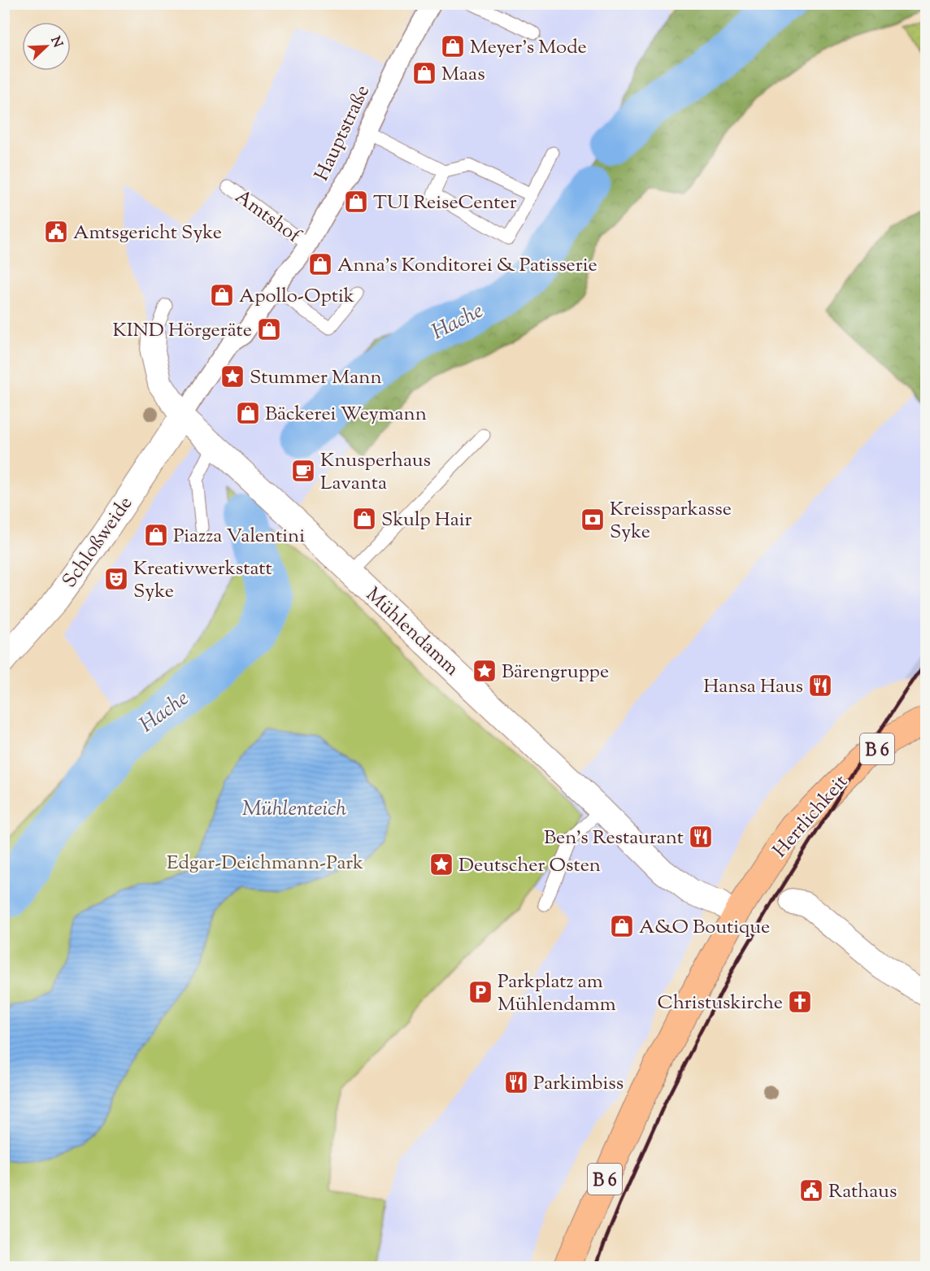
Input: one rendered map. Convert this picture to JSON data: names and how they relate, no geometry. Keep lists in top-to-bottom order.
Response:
{
  "streets": {
    "main road": ["B 6", "Herrlichkeit"],
    "street": ["Hauptstraße", "Schloßweide", "Mühlendamm"],
    "lane": ["Amtshof"]
  },
  "crossings": [
    ["Hauptstraße", "Amtshof"],
    ["Hauptstraße", "Schloßweide"],
    ["Hauptstraße", "Mühlendamm"],
    ["Schloßweide", "Mühlendamm"],
    ["Mühlendamm", "B 6"],
    ["Mühlendamm", "Herrlichkeit"],
    ["B 6", "Herrlichkeit"]
  ],
  "water": ["Hache", "Mühlenteich"],
  "parks": ["Edgar-Deichmann-Park"],
  "places": {
    "shop": [
      "Meyer's Mode",
      "Maas",
      "TUI ReiseCenter",
      "Anna's Konditorei & Patisserie",
      "Apollo-Optik",
      "KIND Hörgeräte",
      "Bäckerei Weymann",
      "Skulp Hair",
      "Piazza Valentini",
      "A&O Boutique"
    ],
    "public building": ["Amtsgericht Syke", "Rathaus"],
    "place": ["Stummer Mann", "Bärengruppe", "Deutscher Osten"],
    "cafe": ["Knusperhaus Lavanta"],
    "bank": ["Kreissparkasse Syke"],
    "theatre": ["Kreativwerkstatt Syke"],
    "restaurant": ["Hansa Haus", "Ben's Restaurant", "Parkimbiss"],
    "parking": ["Parkplatz am Mühlendamm"],
    "church": ["Christuskirche"]
  },
  "north": "top right"
}
